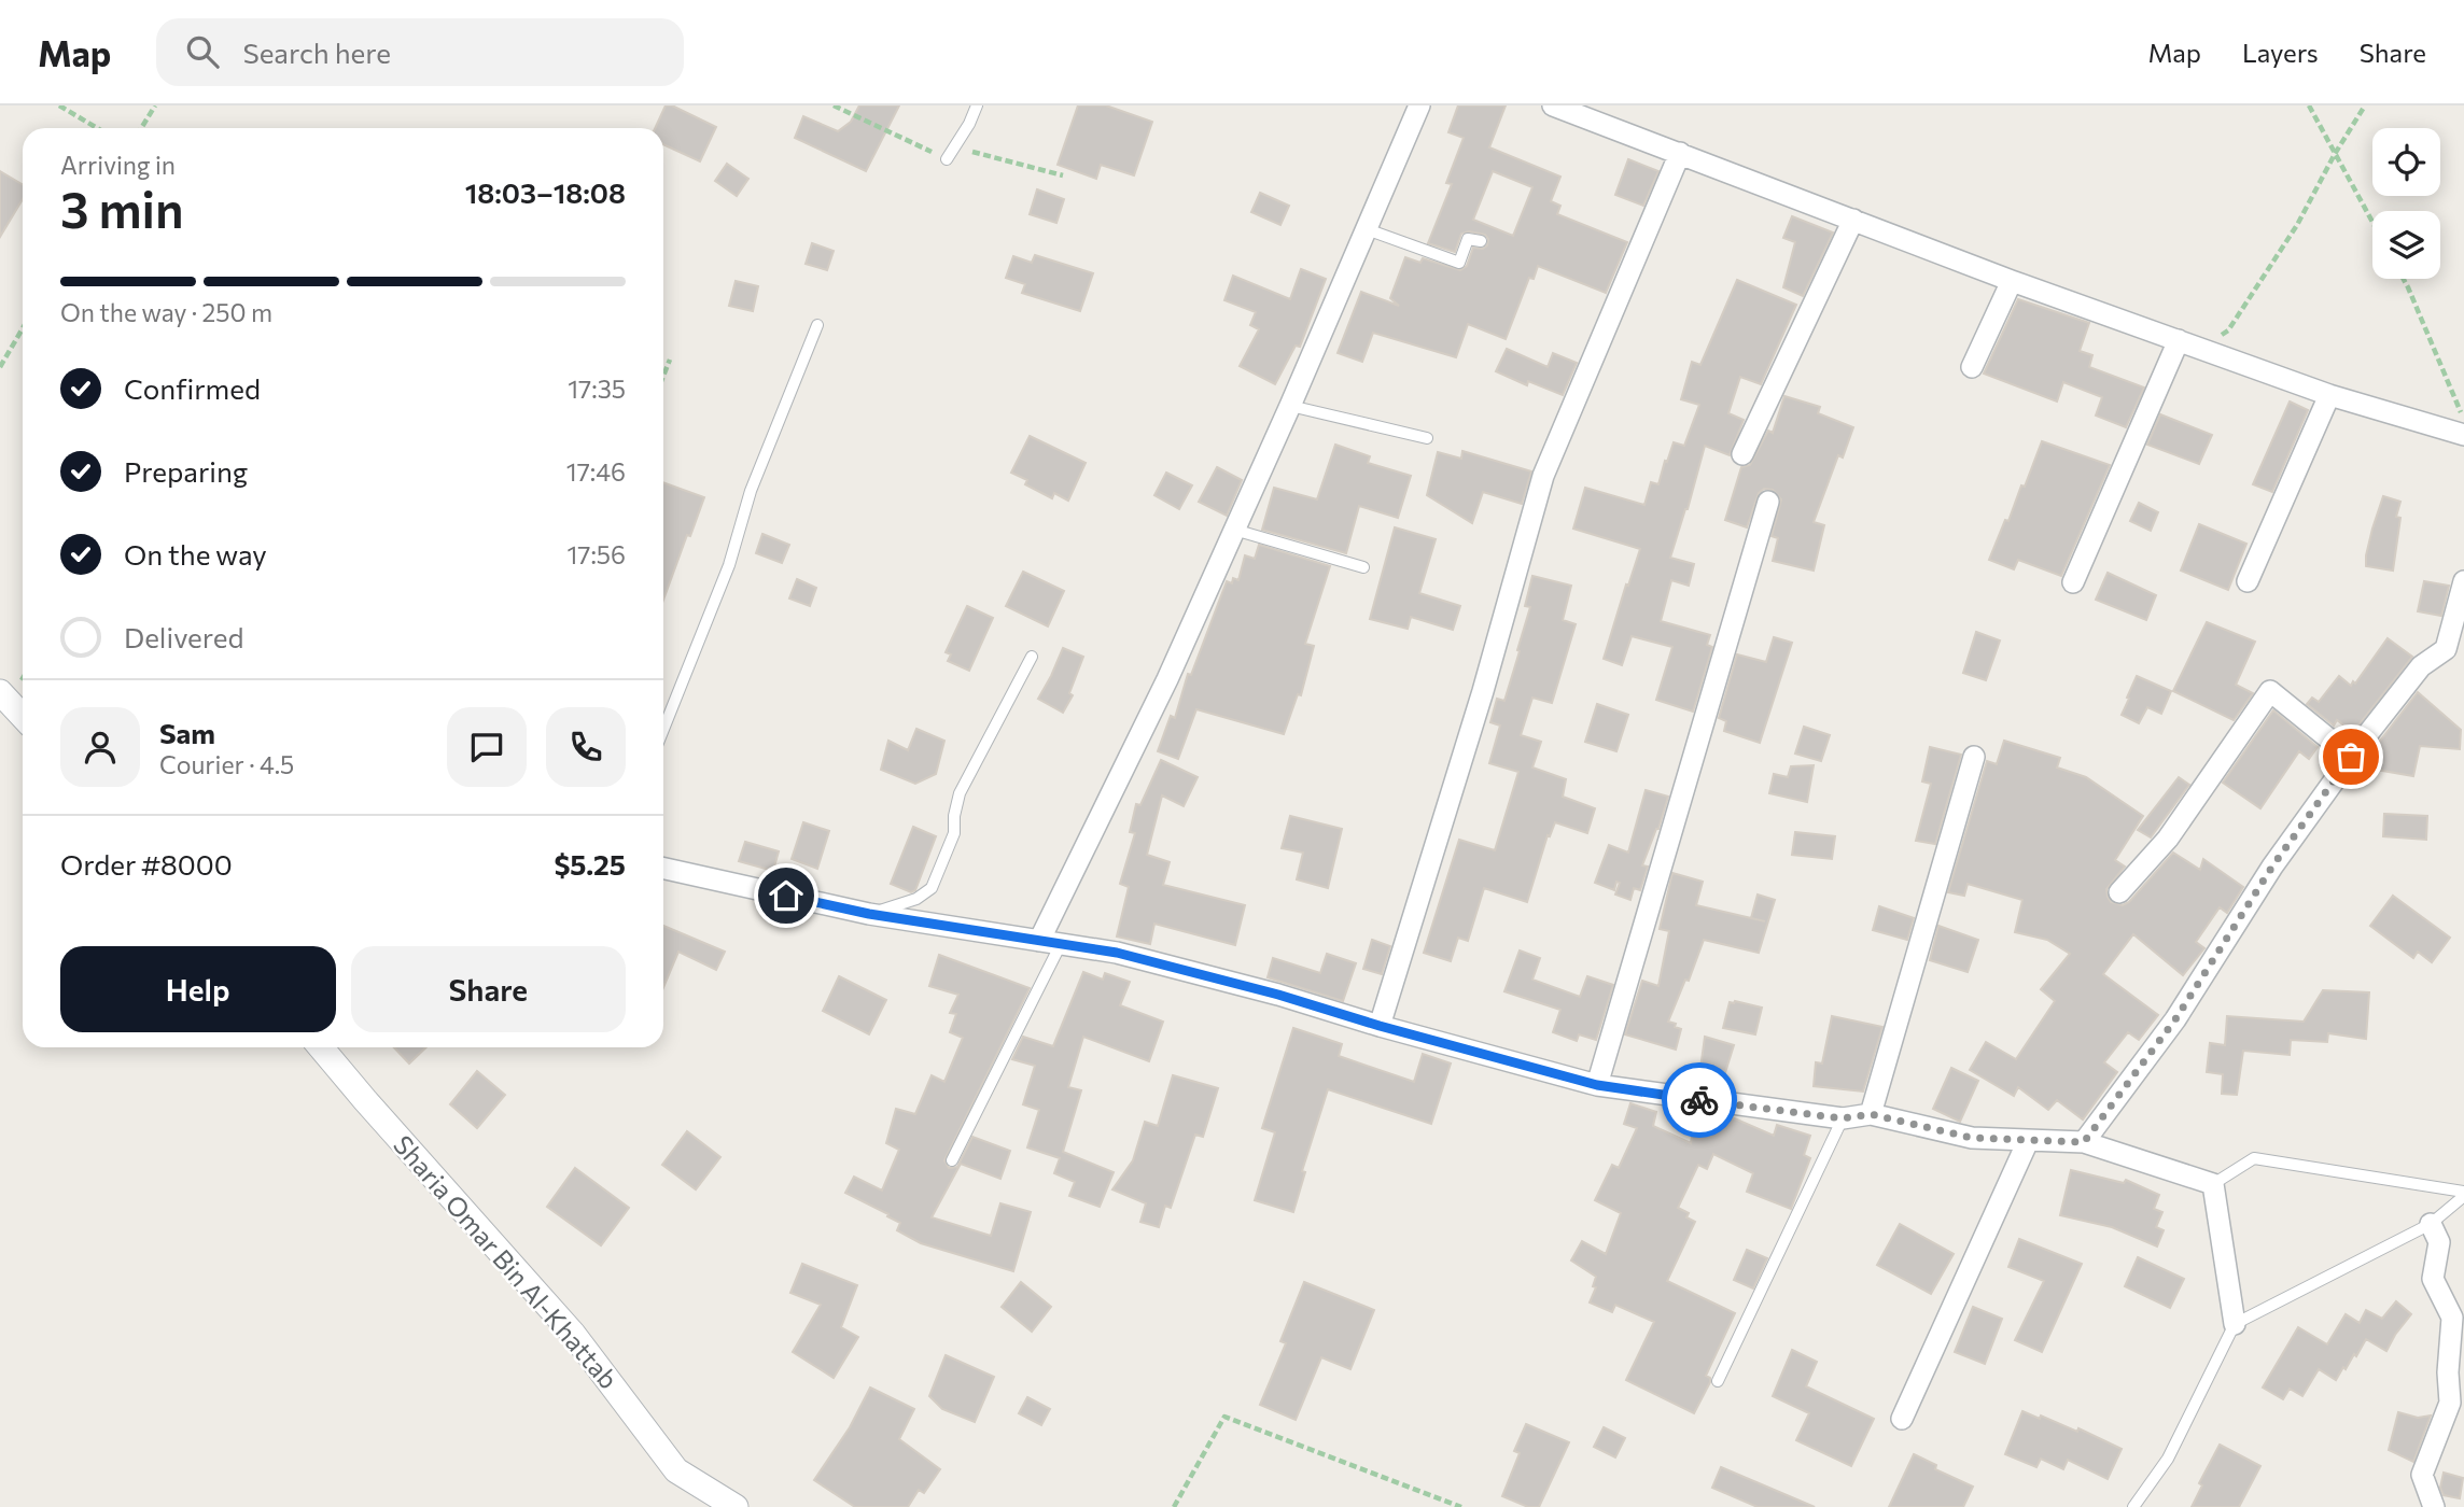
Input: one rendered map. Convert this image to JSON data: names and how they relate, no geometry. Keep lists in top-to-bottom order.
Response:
{
  "streets": {
    "street": ["Sharia Omar Bin Al-Khattab"]
  },
  "page": {
    "header": "Map",
    "search": "Search here",
    "nav": ["Map", "Layers", "Share"],
    "heading": ["3 min", "Arriving in", "18:03–18:08"],
    "panel": [
      "Sam",
      "Courier · 4.5",
      "Order #8000",
      "$5.25"
    ],
    "bar": "On the way · 250 m",
    "list": [
      ["Confirmed", "17:35"],
      ["Preparing", "17:46"],
      ["On the way", "17:56"],
      "Delivered"
    ],
    "buttons": ["Help", "Share"]
  }
}
